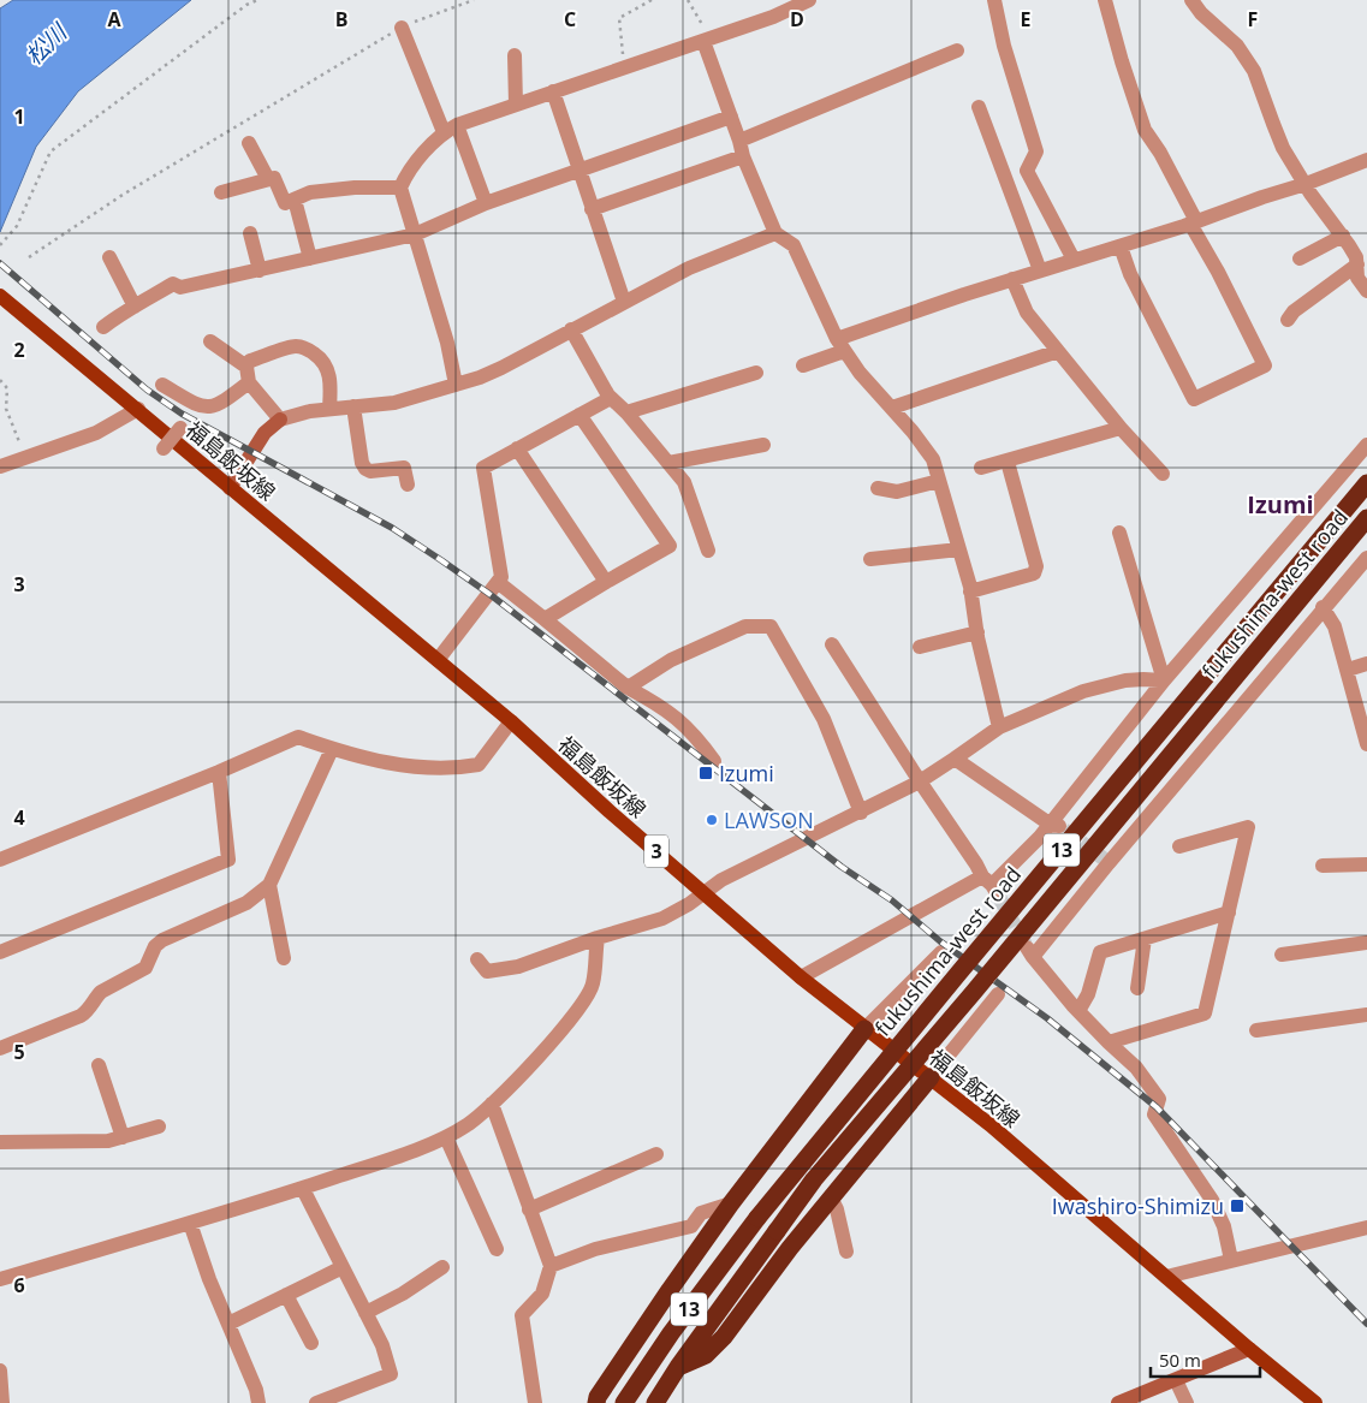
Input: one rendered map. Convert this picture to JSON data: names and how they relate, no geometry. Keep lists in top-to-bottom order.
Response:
{
  "streets": {
    "highway": ["fukushima-west road", "13"],
    "main road": ["福島飯坂線", "3"]
  },
  "districts": ["Izumi"],
  "water": ["松川"],
  "places": {
    "transit": ["Izumi", "Iwashiro-Shimizu"],
    "other": ["LAWSON"]
  },
  "scale_bar": "50 m",
  "grid": {
    "columns": [
      "A",
      "B",
      "C",
      "D",
      "E",
      "F"
    ],
    "rows": [
      "1",
      "2",
      "3",
      "4",
      "5",
      "6"
    ]
  }
}
